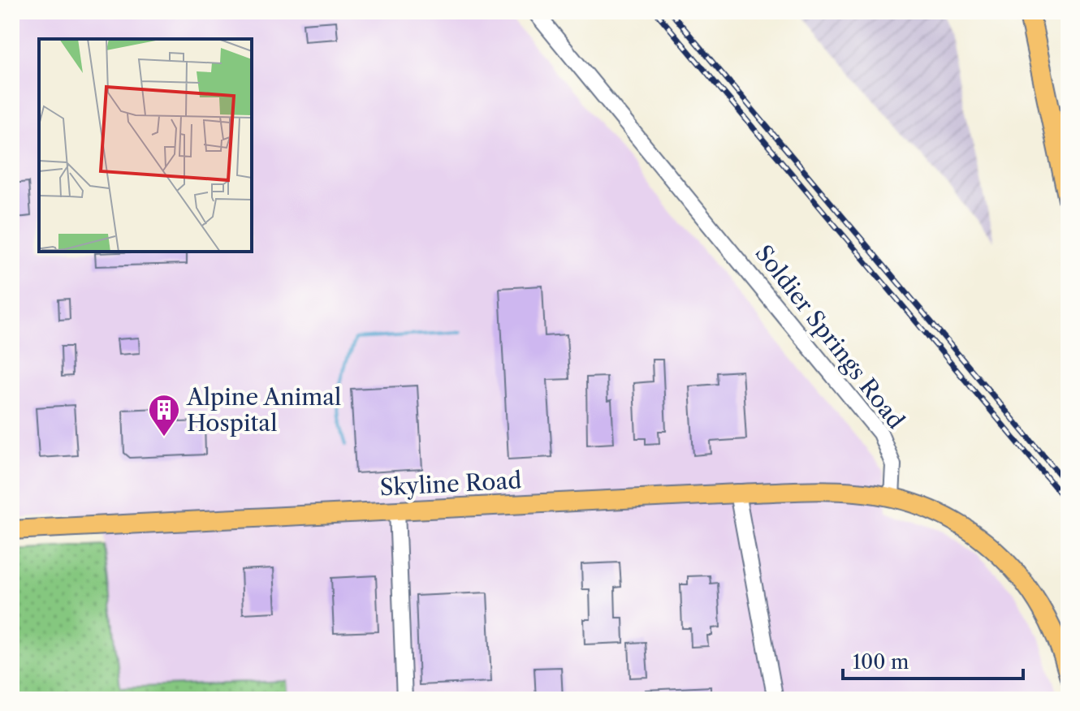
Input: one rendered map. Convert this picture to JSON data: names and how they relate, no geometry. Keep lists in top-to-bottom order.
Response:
{
  "streets": {
    "main road": ["Skyline Road"],
    "street": ["Soldier Springs Road"]
  },
  "crossings": [
    ["Soldier Springs Road", "Skyline Road"]
  ],
  "places": {
    "building": ["Alpine Animal Hospital"]
  },
  "scale_bar": "100 m"
}
